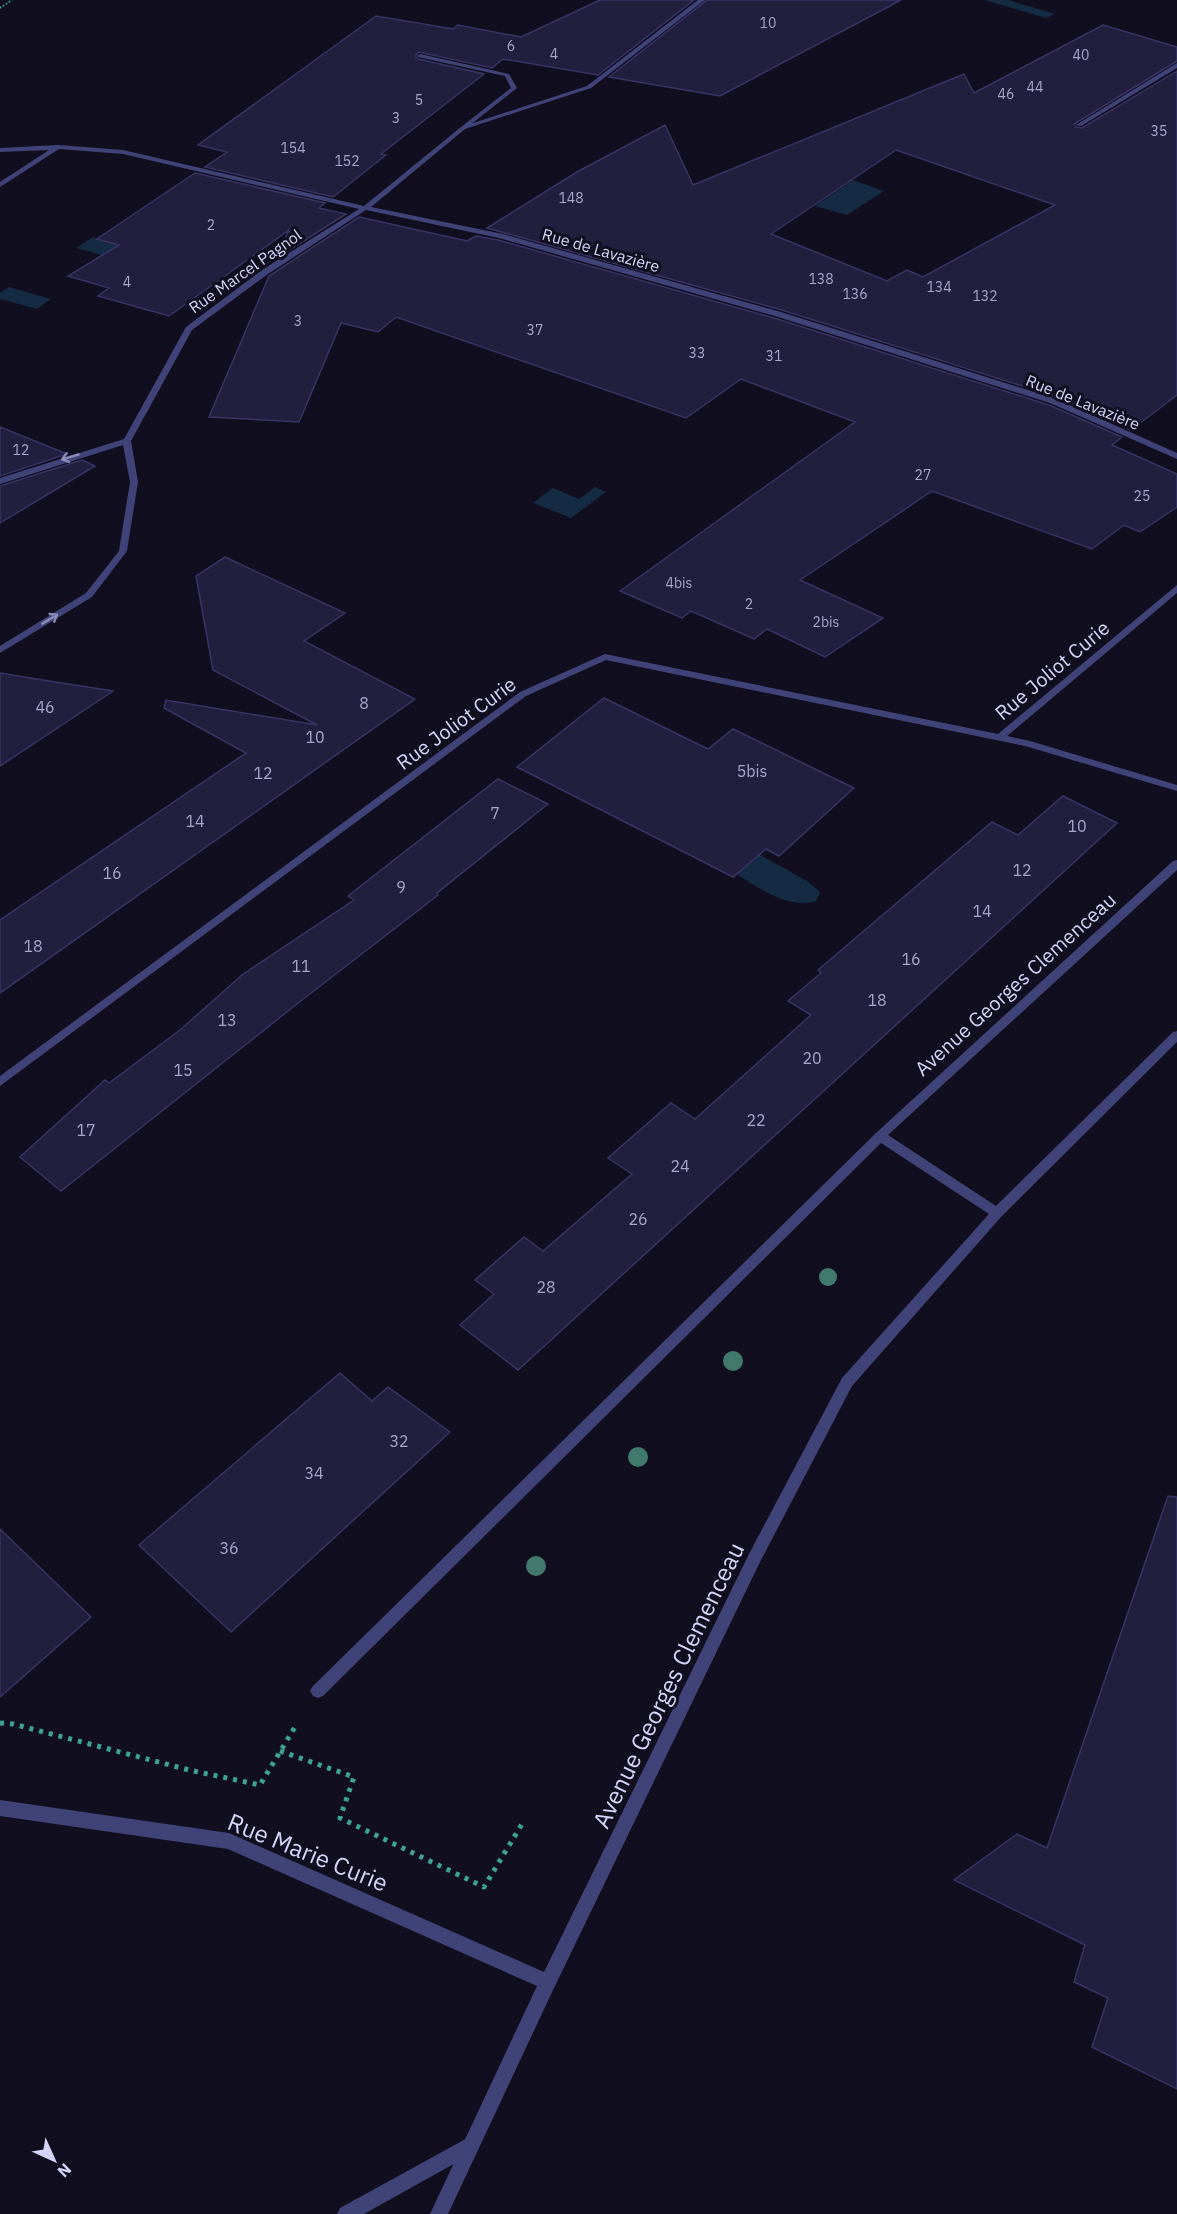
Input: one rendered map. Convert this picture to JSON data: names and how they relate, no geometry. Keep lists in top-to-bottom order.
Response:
{
  "streets": {
    "street": [
      "Rue de Lavazière",
      "Rue Marcel Pagnol",
      "Rue Joliot Curie",
      "Avenue Georges Clemenceau",
      "Rue Marie Curie"
    ]
  },
  "crossings": [
    ["Rue de Lavazière", "Rue Marcel Pagnol"],
    ["Avenue Georges Clemenceau", "Rue Marie Curie"]
  ],
  "house_numbers": [
    "10",
    "6",
    "4",
    "40",
    "44",
    "46",
    "5",
    "3",
    "35",
    "154",
    "152",
    "148",
    "2",
    "138",
    "4",
    "134",
    "136",
    "132",
    "3",
    "37",
    "33",
    "31",
    "12",
    "27",
    "25",
    "4bis",
    "2",
    "2bis",
    "8",
    "46",
    "10",
    "5bis",
    "12",
    "7",
    "14",
    "10",
    "12",
    "16",
    "9",
    "14",
    "18",
    "16",
    "11",
    "18",
    "13",
    "20",
    "15",
    "22",
    "17",
    "24",
    "26",
    "28",
    "32",
    "34",
    "36"
  ],
  "north": "bottom right"
}
